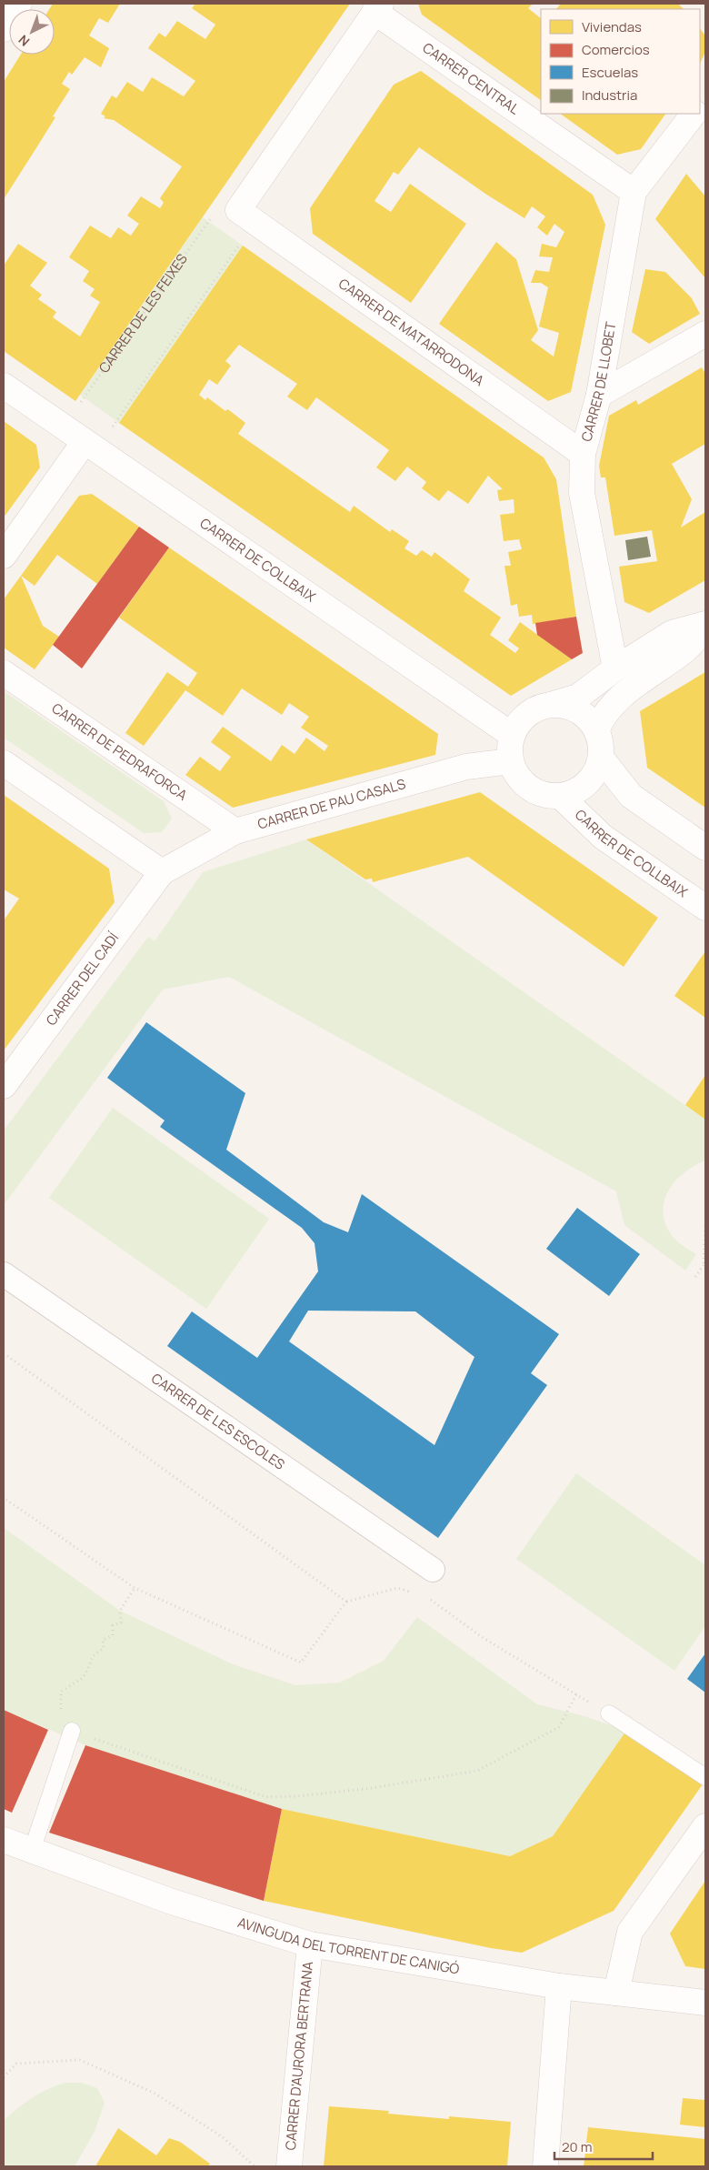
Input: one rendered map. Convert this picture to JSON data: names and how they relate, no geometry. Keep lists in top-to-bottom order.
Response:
{
  "streets": {
    "street": [
      "CARRER CENTRAL",
      "CARRER DE MATARRODONA",
      "CARRER DE LLOBET",
      "CARRER DE COLLBAIX",
      "CARRER DE PEDRAFORCA",
      "CARRER DE PAU CASALS",
      "CARRER DEL CADÍ",
      "CARRER DE LES ESCOLES",
      "AVINGUDA DEL TORRENT DE CANIGÓ",
      "CARRER D'AURORA BERTRANA"
    ],
    "path": ["CARRER DE LES FEIXES"]
  },
  "crossings": [
    ["CARRER CENTRAL", "CARRER DE LLOBET"],
    ["CARRER DE LES FEIXES", "CARRER DE COLLBAIX"],
    ["CARRER DE MATARRODONA", "CARRER DE LLOBET"],
    ["CARRER DE COLLBAIX", "CARRER DE PAU CASALS"],
    ["CARRER DE PEDRAFORCA", "CARRER DE PAU CASALS"],
    ["CARRER DE PAU CASALS", "CARRER DEL CADÍ"],
    ["AVINGUDA DEL TORRENT DE CANIGÓ", "CARRER D'AURORA BERTRANA"]
  ],
  "legend": [
    "Viviendas",
    "Comercios",
    "Escuelas",
    "Industria"
  ],
  "scale_bar": "20 m",
  "north": "bottom left"
}
